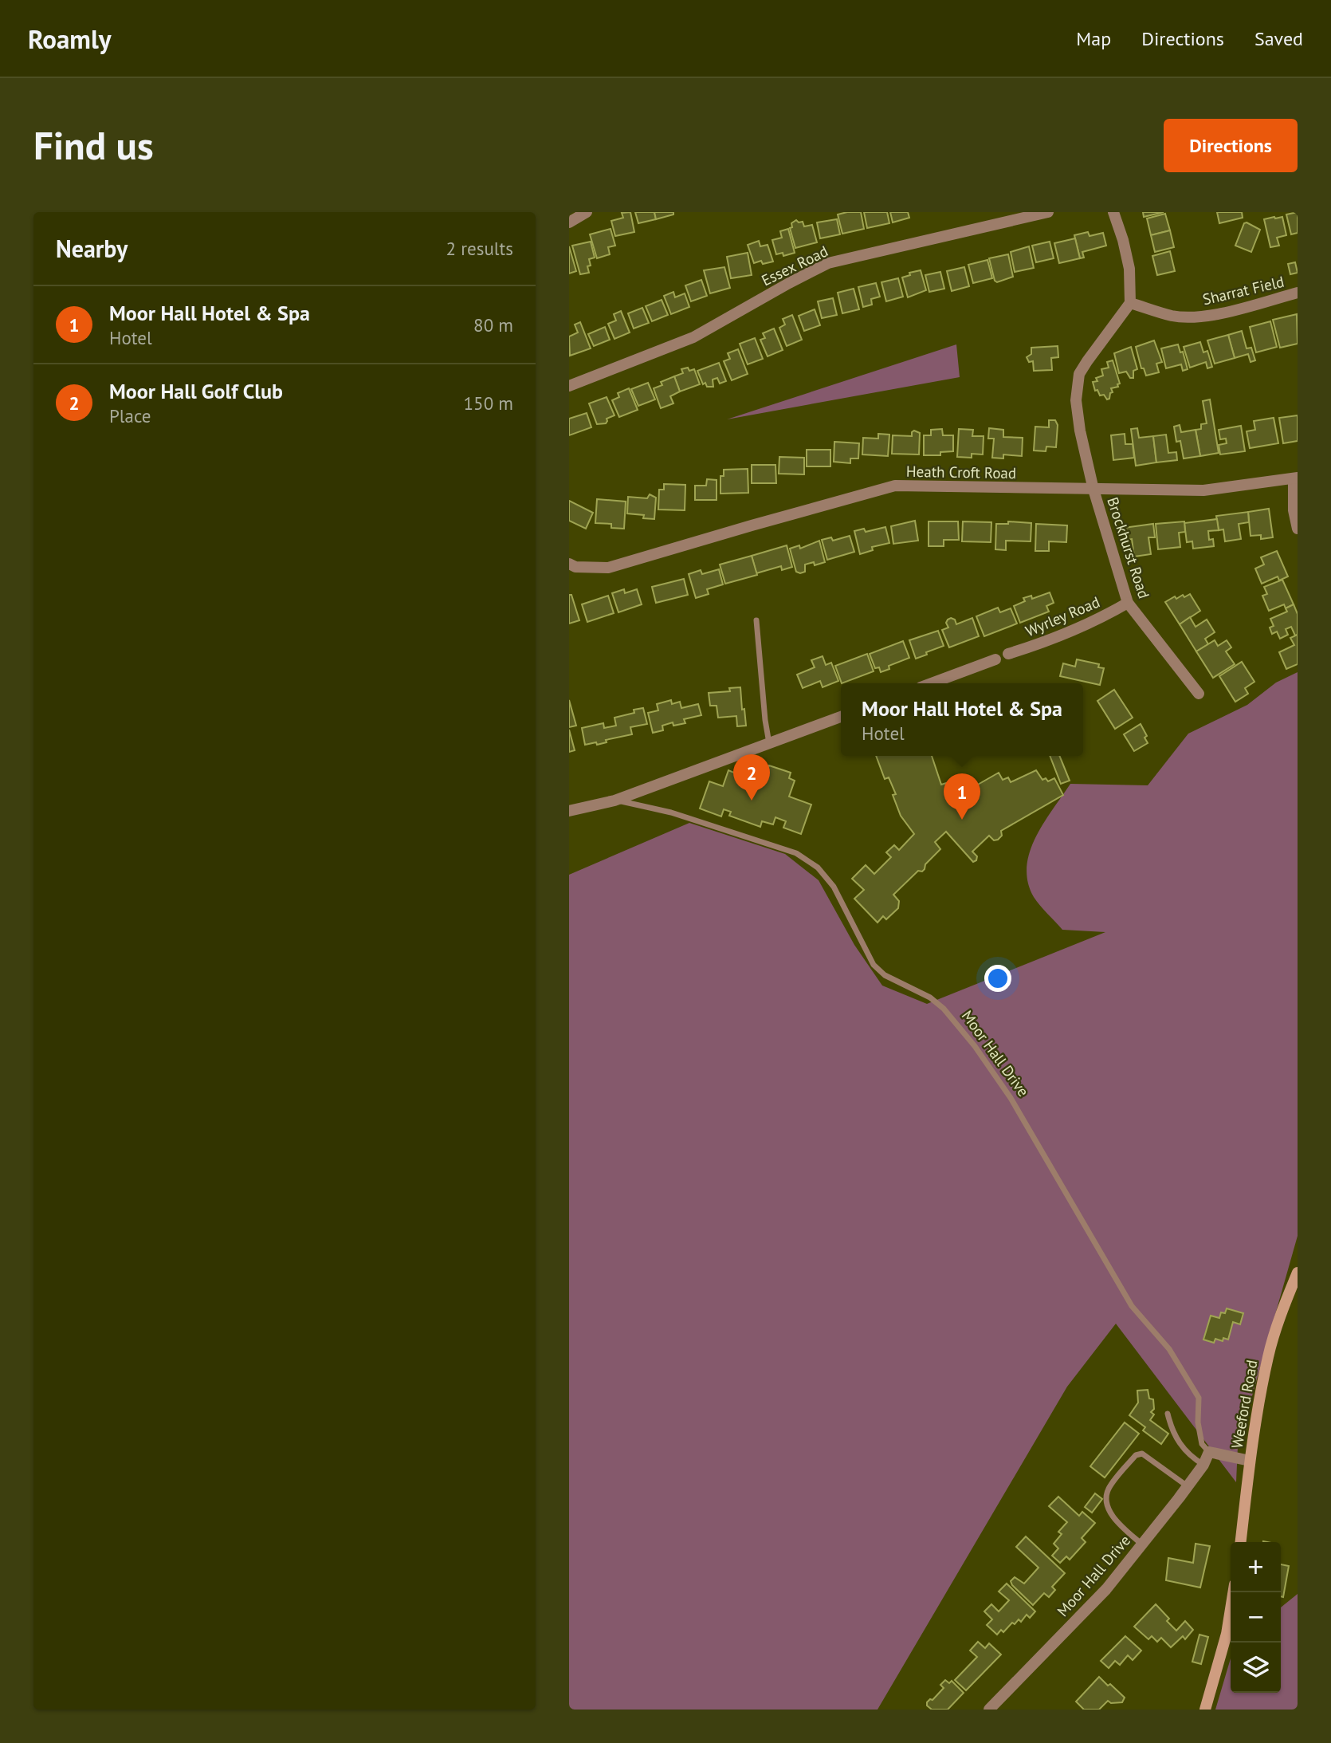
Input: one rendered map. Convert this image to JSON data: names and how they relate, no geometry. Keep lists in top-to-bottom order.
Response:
{
  "streets": {
    "street": [
      "Essex Road",
      "Sharrat Field",
      "Heath Croft Road",
      "Brockhurst Road",
      "Wyrley Road",
      "Moor Hall Drive",
      "Weeford Road"
    ]
  },
  "crossings": [
    ["Sharrat Field", "Brockhurst Road"],
    ["Heath Croft Road", "Brockhurst Road"],
    ["Brockhurst Road", "Wyrley Road"]
  ],
  "page": {
    "header": "Roamly",
    "nav": ["Map", "Directions", "Saved"],
    "buttons": "Directions",
    "title": "Find us",
    "heading": ["Nearby", "2 results"],
    "list": [
      {
        "mark": "1",
        "name": "Moor Hall Hotel & Spa",
        "note": "Hotel",
        "value": "80 m"
      },
      {
        "mark": "2",
        "name": "Moor Hall Golf Club",
        "note": "Place",
        "value": "150 m"
      }
    ],
    "popup": ["Moor Hall Hotel & Spa", "Hotel"],
    "pins": ["2", "1"],
    "map_buttons": ["+", "−"]
  }
}
